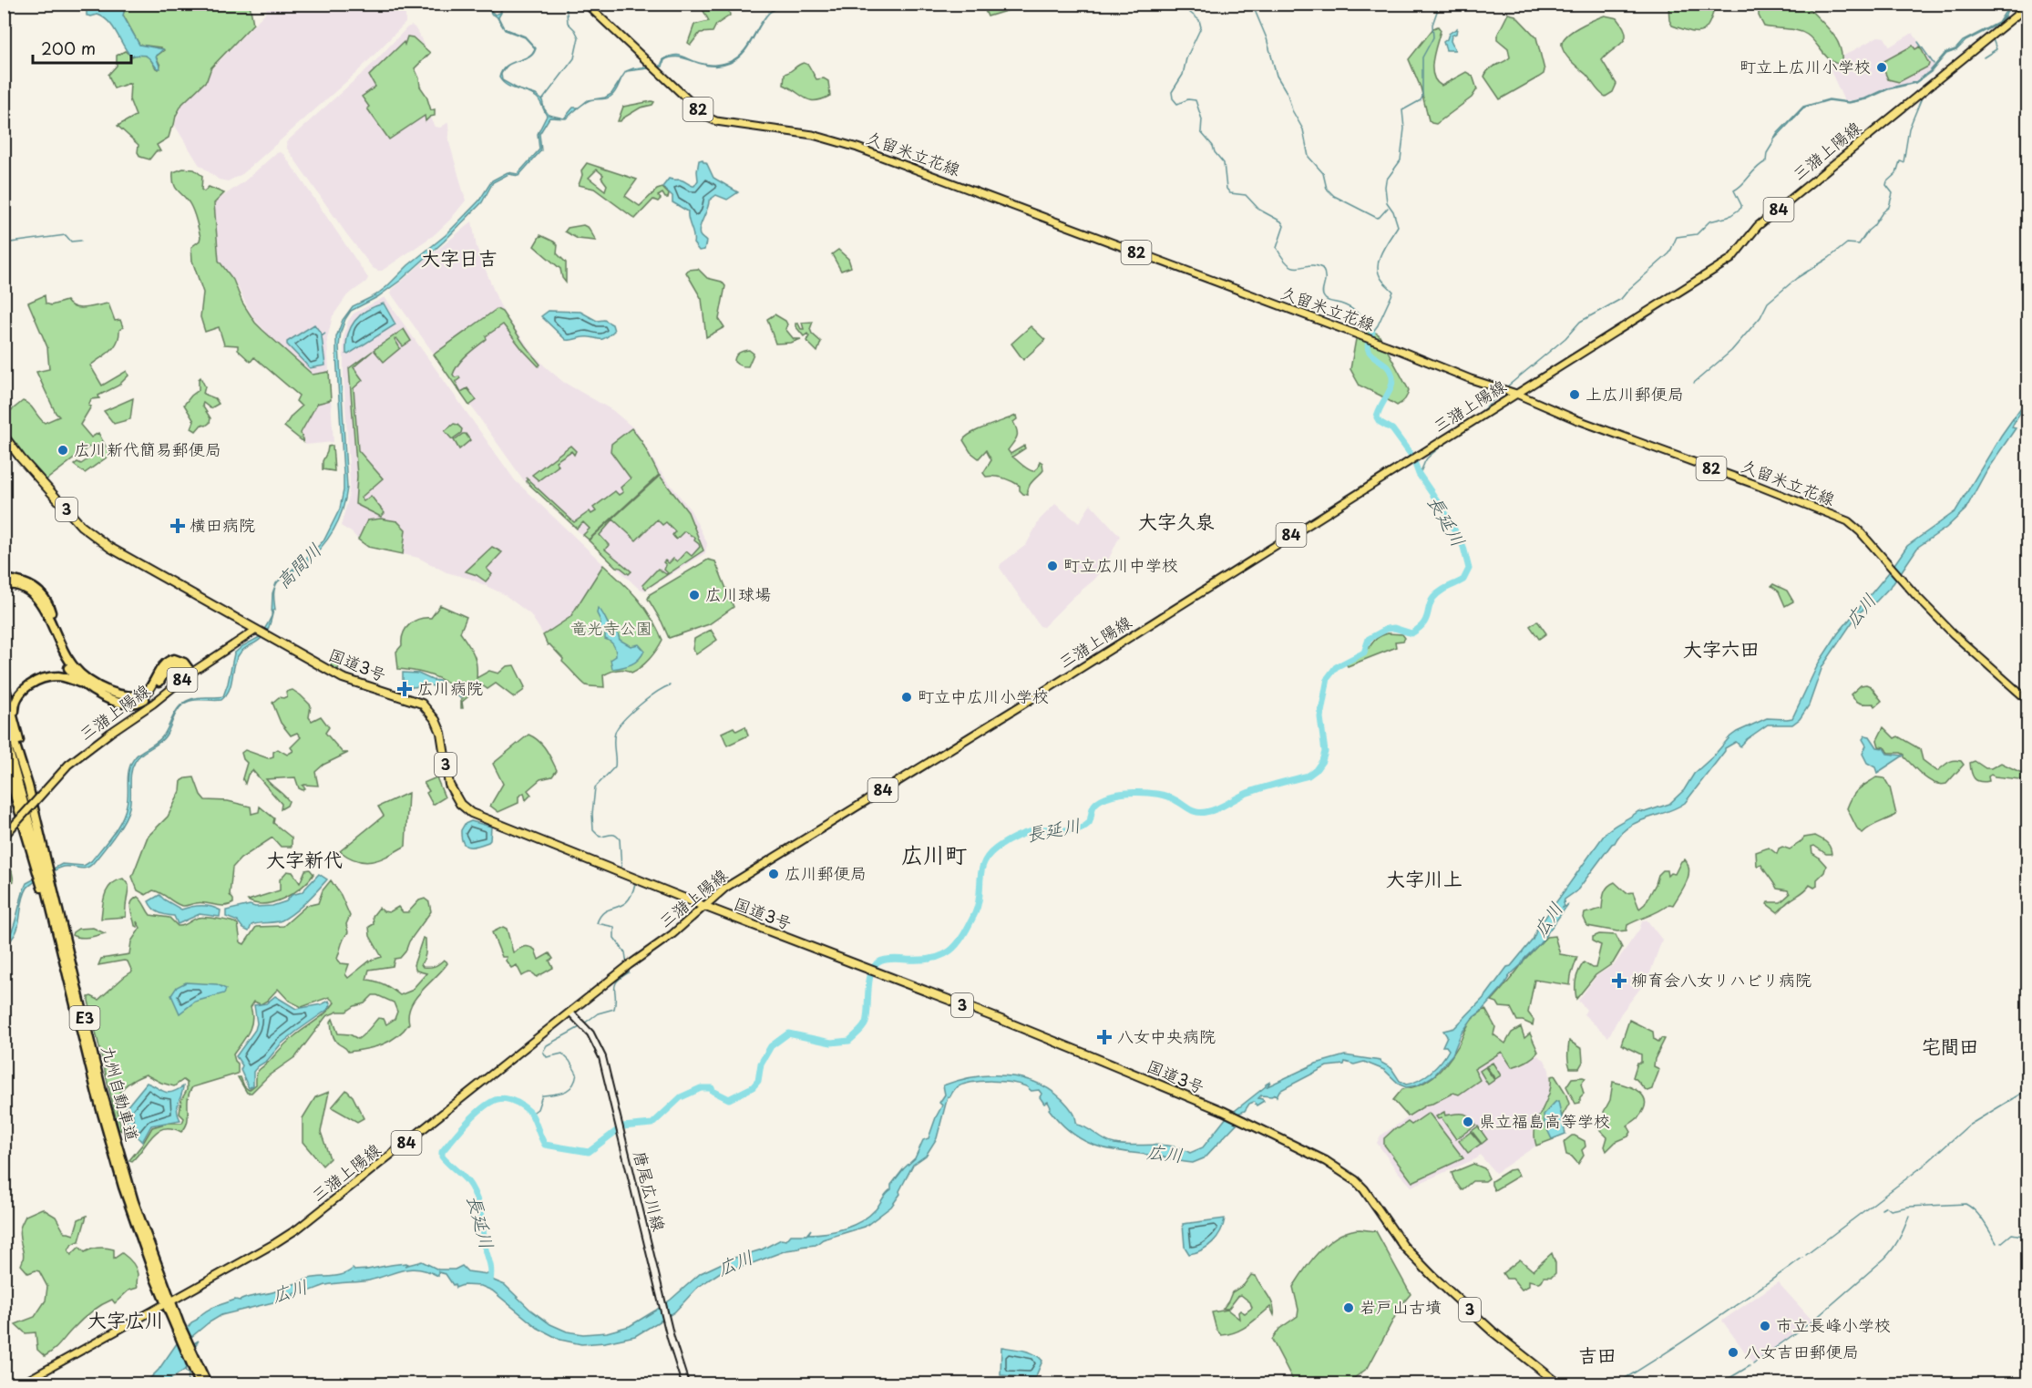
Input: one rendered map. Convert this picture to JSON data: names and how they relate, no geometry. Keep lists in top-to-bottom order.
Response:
{
  "streets": {
    "highway": [
      "3",
      "国道3号",
      "E3",
      "九州自動車道"
    ],
    "main road": [
      "82",
      "三潴上陽線",
      "久留米立花線",
      "84",
      "唐尾広川線"
    ]
  },
  "crossings": [
    ["三潴上陽線", "久留米立花線"],
    ["三潴上陽線", "国道3号"],
    ["三潴上陽線", "唐尾広川線"]
  ],
  "districts": [
    "大字日吉",
    "大字久泉",
    "大字六田",
    "広川町",
    "大字新代",
    "大字川上",
    "宅間田",
    "大字広川",
    "吉田"
  ],
  "water": ["長延川", "高間川", "広川"],
  "parks": ["竜光寺公園"],
  "places": {
    "other": [
      "町立上広川小学校",
      "上広川郵便局",
      "広川新代簡易郵便局",
      "町立広川中学校",
      "広川球場",
      "町立中広川小学校",
      "広川郵便局",
      "県立福島高等学校",
      "岩戸山古墳",
      "市立長峰小学校",
      "八女吉田郵便局"
    ],
    "health": [
      "横田病院",
      "広川病院",
      "柳育会八女リハビリ病院",
      "八女中央病院"
    ]
  },
  "scale_bar": "200 m"
}
